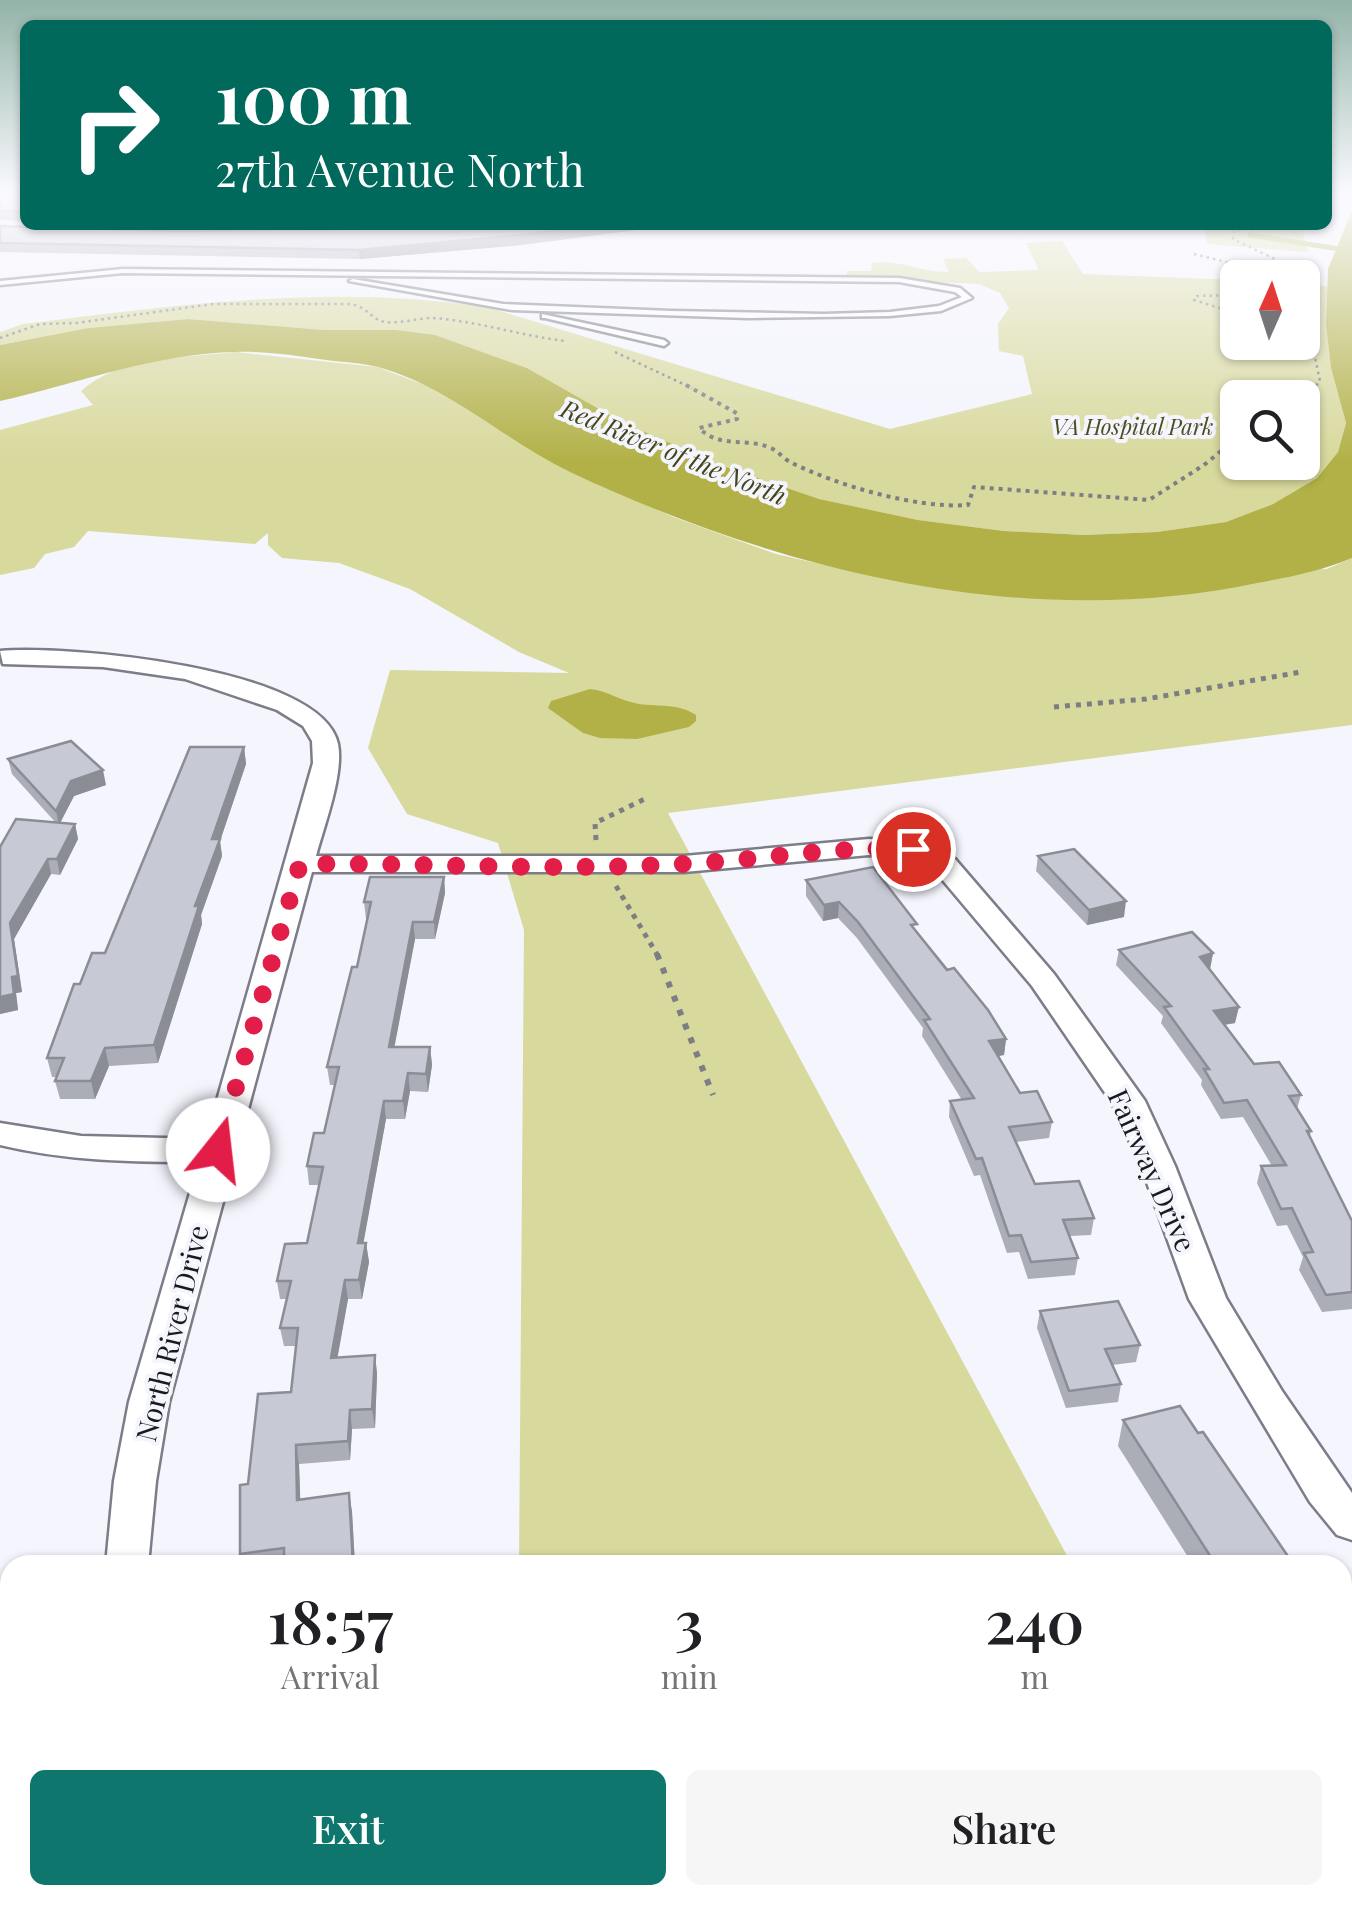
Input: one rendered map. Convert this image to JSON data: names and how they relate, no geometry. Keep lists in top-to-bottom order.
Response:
{
  "streets": {
    "street": ["Fairway Drive", "North River Drive"]
  },
  "water": ["Red River of the North"],
  "parks": ["VA Hospital Park"],
  "north": "top",
  "page": {
    "turn": ["100 m", "27th Avenue North"],
    "eta": [
      "18:57",
      "Arrival",
      "3",
      "min",
      "240",
      "m"
    ],
    "buttons": ["Exit", "Share"]
  }
}
